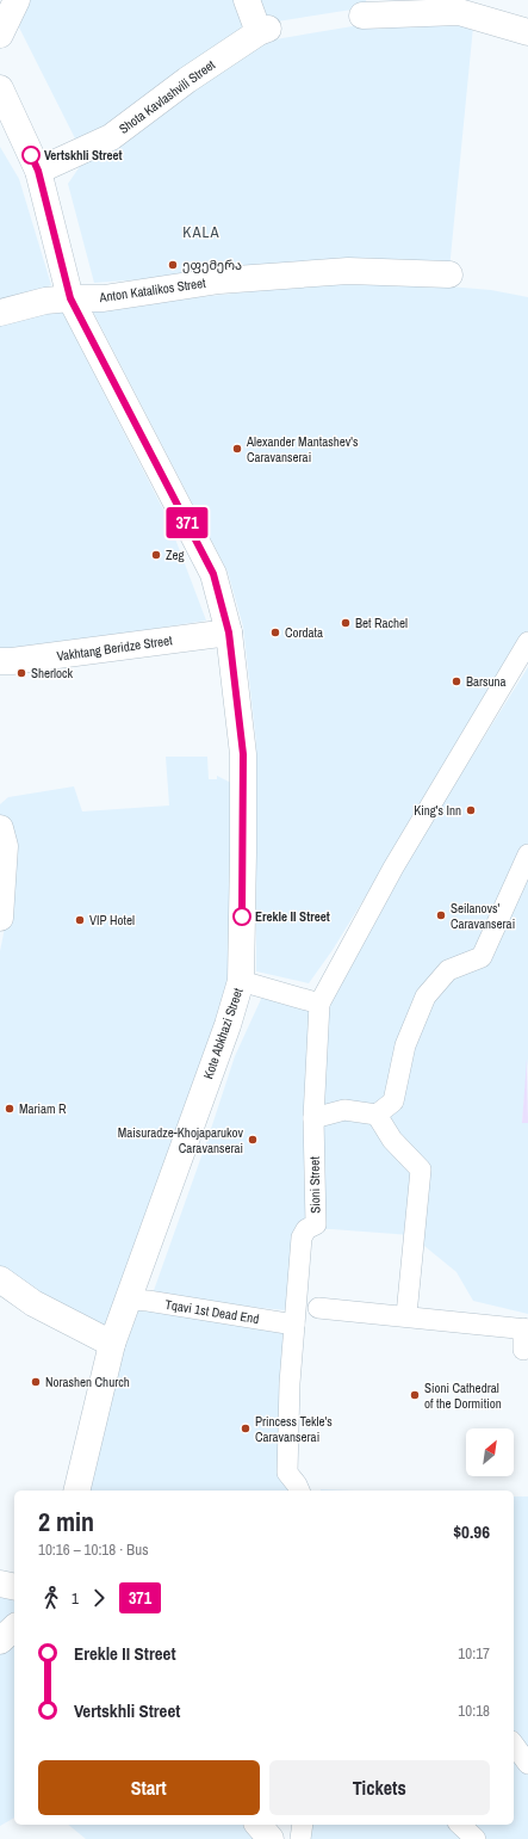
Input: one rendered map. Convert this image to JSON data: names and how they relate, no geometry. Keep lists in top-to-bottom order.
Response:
{
  "streets": {
    "street": [
      "Shota Kavlashvili Street",
      "Anton Katalikos Street",
      "Vakhtang Beridze Street",
      "Kote Abkhazi Street",
      "Sioni Street",
      "Tqavi 1st Dead End"
    ]
  },
  "crossings": [
    ["Shota Kavlashvili Street", "Kote Abkhazi Street"],
    ["Anton Katalikos Street", "Kote Abkhazi Street"],
    ["Vakhtang Beridze Street", "Kote Abkhazi Street"],
    ["Kote Abkhazi Street", "Tqavi 1st Dead End"],
    ["Sioni Street", "Tqavi 1st Dead End"]
  ],
  "districts": ["KALA"],
  "places": [
    "Vertskhli Street",
    "ეფემერა",
    "Alexander Mantashev's Caravanserai",
    "Zeg",
    "Bet Rachel",
    "Cordata",
    "Sherlock",
    "Barsuna",
    "King's Inn",
    "Seilanovs' Caravanserai",
    "Erekle II Street",
    "VIP Hotel",
    "Mariam R",
    "Maisuradze-Khojaparukov Caravanserai",
    "Norashen Church",
    "Sioni Cathedral of the Dormition",
    "Princess Tekle's Caravanserai"
  ],
  "lines": ["bus line 371"],
  "north": "top right",
  "page": {
    "on_map": "371",
    "heading": ["2 min", "10:16 – 10:18 · Bus", "$0.96"],
    "legs": ["1", "371"],
    "list": [
      {
        "name": "Erekle II Street",
        "value": "10:17"
      },
      {
        "name": "Vertskhli Street",
        "value": "10:18"
      }
    ],
    "buttons": ["Start", "Tickets"]
  }
}
